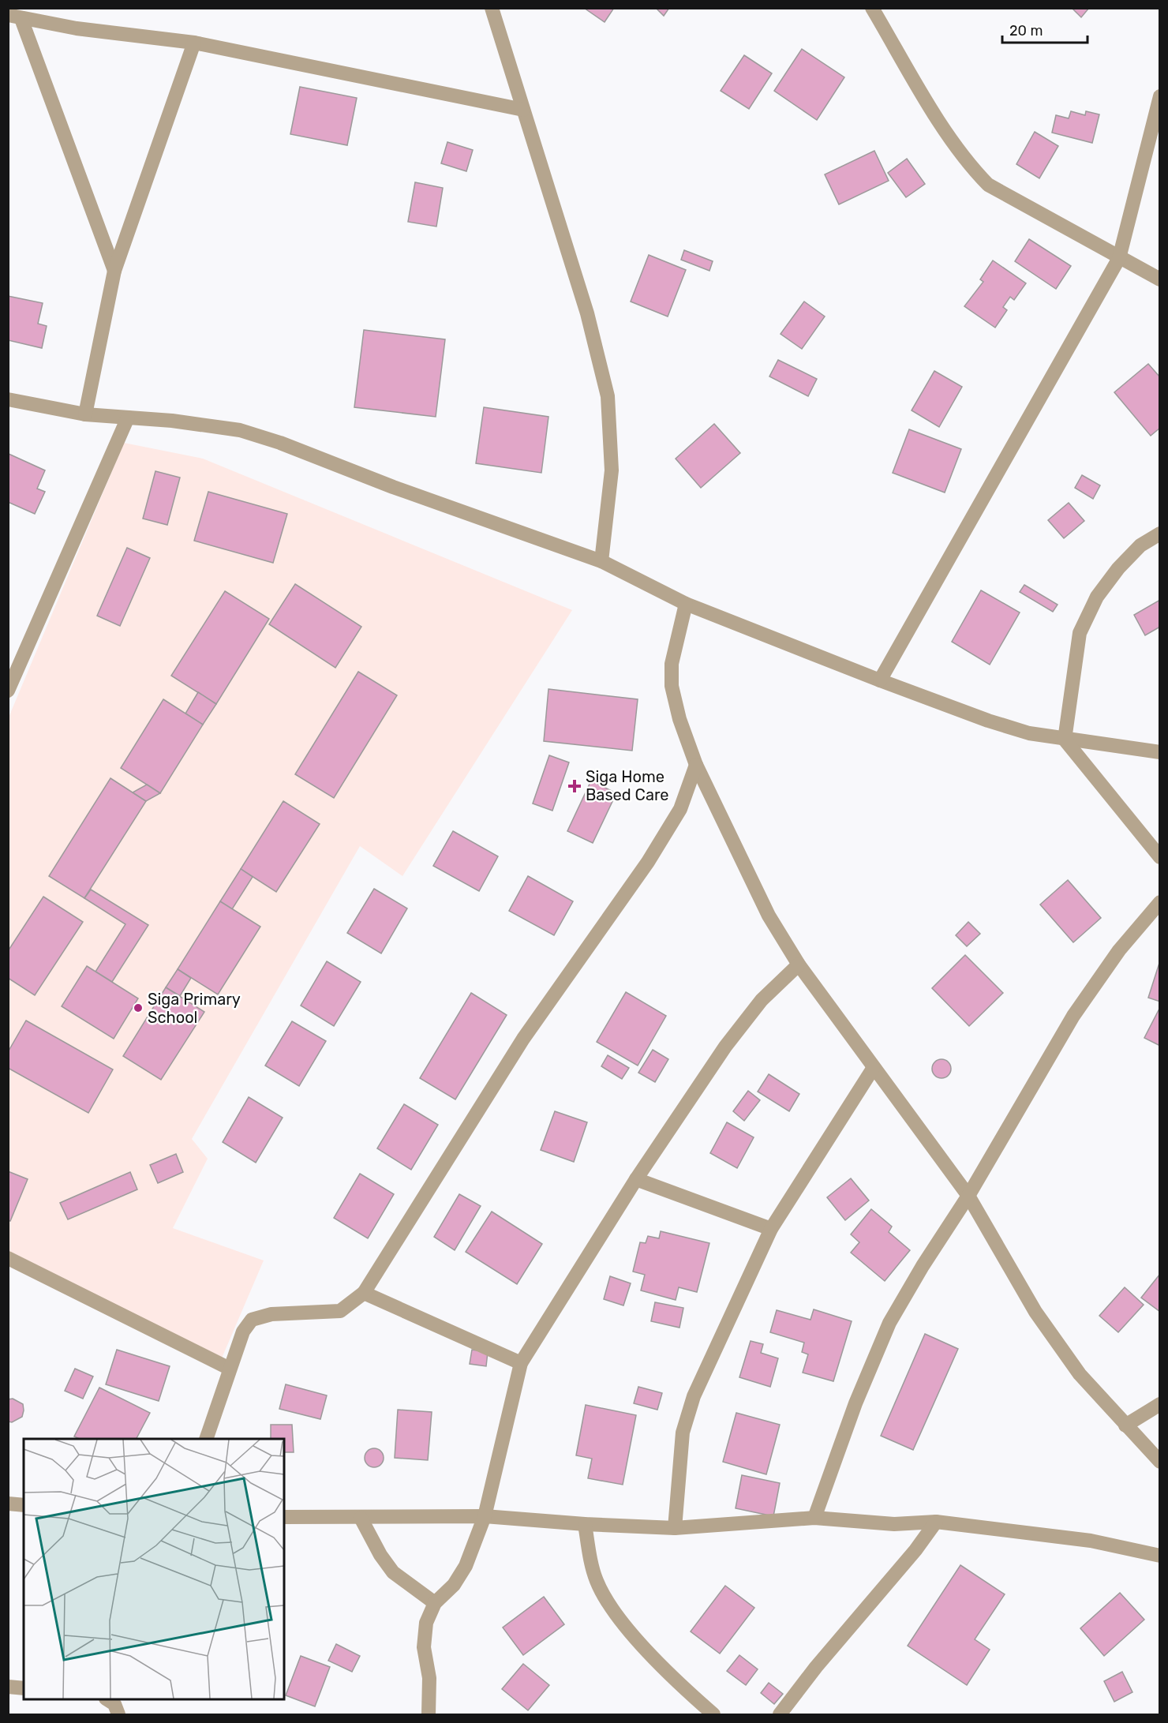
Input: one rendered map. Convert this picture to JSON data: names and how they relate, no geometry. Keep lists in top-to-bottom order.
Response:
{
  "places": {
    "health": ["Siga Home Based Care"],
    "other": ["Siga Primary School"]
  },
  "scale_bar": "20 m"
}
